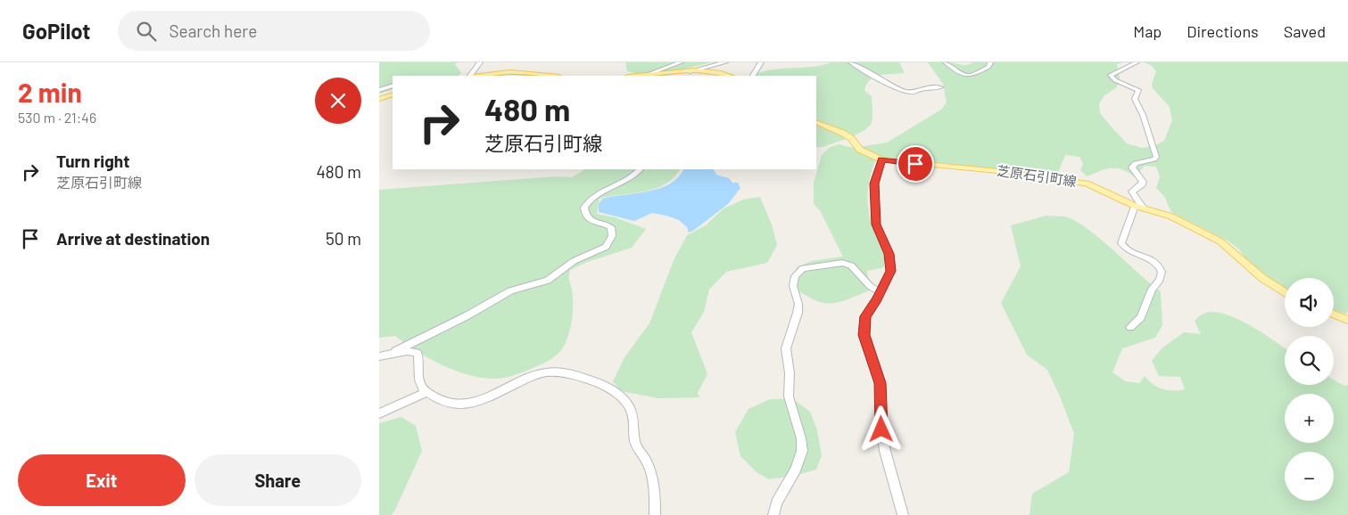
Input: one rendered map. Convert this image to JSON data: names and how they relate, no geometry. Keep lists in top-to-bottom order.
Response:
{
  "streets": {
    "main road": ["芝原石引町線"]
  },
  "page": {
    "header": "GoPilot",
    "search": "Search here",
    "nav": ["Map", "Directions", "Saved"],
    "heading": ["2 min", "530 m · 21:46"],
    "turn": ["480 m", "芝原石引町線"],
    "list": [
      {
        "name": "Turn right",
        "note": "芝原石引町線",
        "value": "480 m"
      },
      {
        "name": "Arrive at destination",
        "value": "50 m"
      }
    ],
    "map_buttons": ["+", "−"],
    "buttons": ["Exit", "Share"]
  }
}
